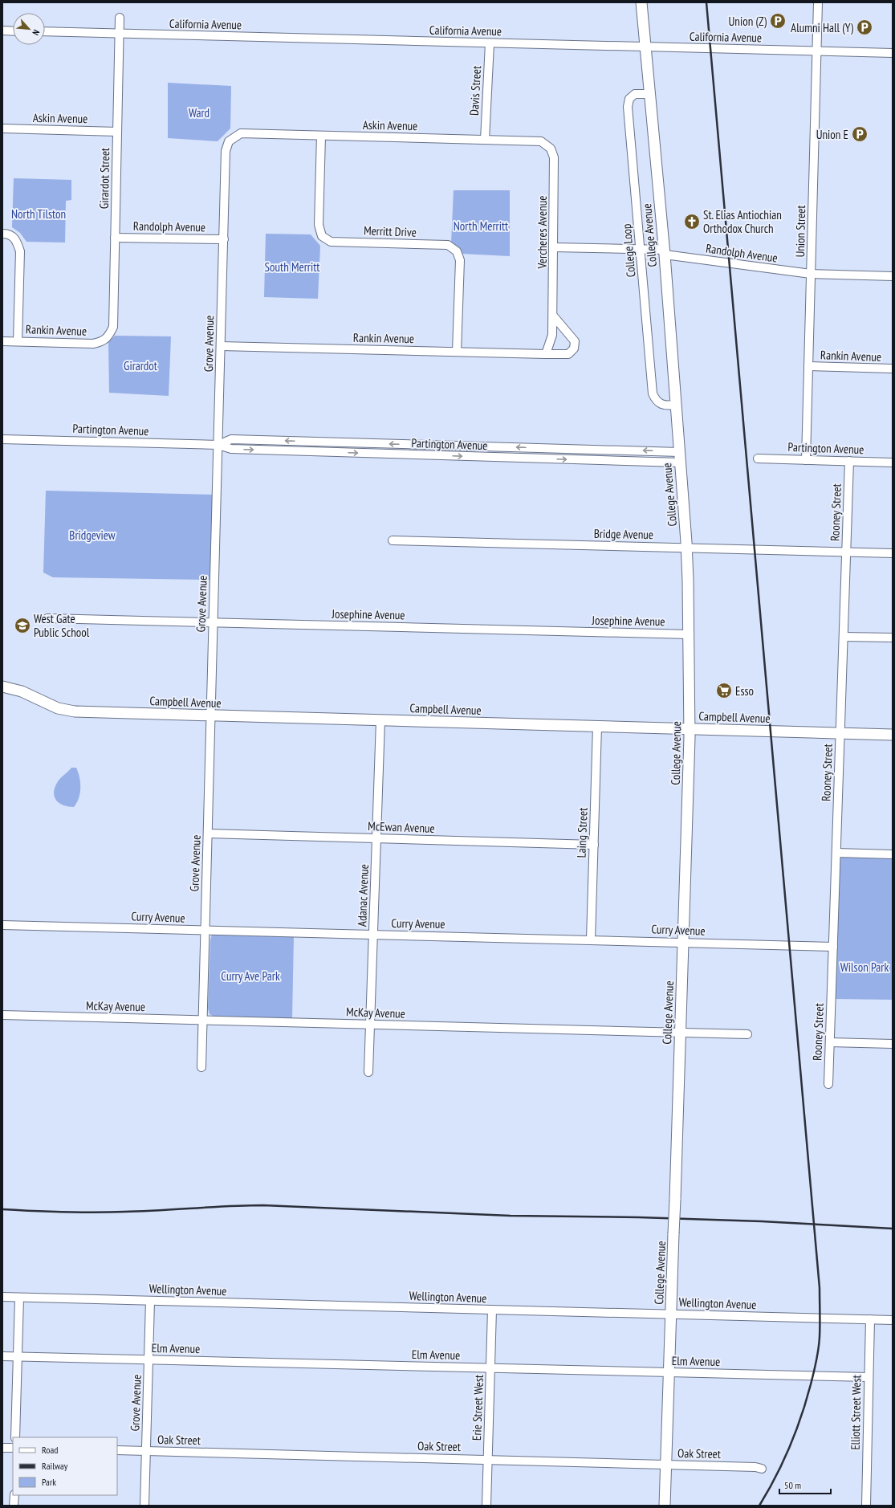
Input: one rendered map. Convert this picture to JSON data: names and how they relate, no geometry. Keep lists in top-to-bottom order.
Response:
{
  "streets": {
    "street": [
      "California Avenue",
      "Davis Street",
      "Askin Avenue",
      "Girardot Street",
      "Randolph Avenue",
      "Merritt Drive",
      "Union Street",
      "Vercheres Avenue",
      "College Avenue",
      "College Loop",
      "Rankin Avenue",
      "Grove Avenue",
      "Partington Avenue",
      "Rooney Street",
      "Bridge Avenue",
      "Josephine Avenue",
      "Campbell Avenue",
      "McEwan Avenue",
      "Laing Street",
      "Adanac Avenue",
      "Curry Avenue",
      "McKay Avenue",
      "Wellington Avenue",
      "Elm Avenue",
      "Erie Street West",
      "Elliott Street West",
      "Oak Street"
    ]
  },
  "crossings": [
    ["California Avenue", "Davis Street"],
    ["California Avenue", "Girardot Street"],
    ["California Avenue", "Union Street"],
    ["California Avenue", "College Avenue"],
    ["Davis Street", "Askin Avenue"],
    ["Askin Avenue", "Girardot Street"],
    ["Askin Avenue", "Merritt Drive"],
    ["Askin Avenue", "Vercheres Avenue"],
    ["Askin Avenue", "Grove Avenue"],
    ["Girardot Street", "Randolph Avenue"],
    ["Girardot Street", "Rankin Avenue"],
    ["Randolph Avenue", "Union Street"],
    ["Randolph Avenue", "Vercheres Avenue"],
    ["Randolph Avenue", "College Avenue"],
    ["Randolph Avenue", "College Loop"],
    ["Randolph Avenue", "Grove Avenue"],
    ["Merritt Drive", "Rankin Avenue"],
    ["Union Street", "Rankin Avenue"],
    ["Union Street", "Partington Avenue"],
    ["Vercheres Avenue", "Rankin Avenue"],
    ["College Avenue", "College Loop"],
    ["College Avenue", "Partington Avenue"],
    ["College Avenue", "Bridge Avenue"],
    ["College Avenue", "Josephine Avenue"],
    ["College Avenue", "Campbell Avenue"],
    ["College Avenue", "Curry Avenue"],
    ["College Avenue", "McKay Avenue"],
    ["College Avenue", "Wellington Avenue"],
    ["College Avenue", "Elm Avenue"],
    ["College Avenue", "Oak Street"],
    ["Rankin Avenue", "Grove Avenue"],
    ["Grove Avenue", "Partington Avenue"],
    ["Grove Avenue", "Josephine Avenue"],
    ["Grove Avenue", "Campbell Avenue"],
    ["Grove Avenue", "McEwan Avenue"],
    ["Grove Avenue", "Curry Avenue"],
    ["Grove Avenue", "McKay Avenue"],
    ["Grove Avenue", "Wellington Avenue"],
    ["Grove Avenue", "Elm Avenue"],
    ["Grove Avenue", "Oak Street"],
    ["Partington Avenue", "Rooney Street"],
    ["Rooney Street", "Bridge Avenue"],
    ["Rooney Street", "Campbell Avenue"],
    ["Rooney Street", "Curry Avenue"],
    ["Campbell Avenue", "Laing Street"],
    ["Campbell Avenue", "Adanac Avenue"],
    ["McEwan Avenue", "Laing Street"],
    ["McEwan Avenue", "Adanac Avenue"],
    ["Laing Street", "Curry Avenue"],
    ["Adanac Avenue", "Curry Avenue"],
    ["Adanac Avenue", "McKay Avenue"],
    ["Wellington Avenue", "Erie Street West"],
    ["Wellington Avenue", "Elliott Street West"],
    ["Elm Avenue", "Erie Street West"],
    ["Elm Avenue", "Elliott Street West"],
    ["Erie Street West", "Oak Street"]
  ],
  "parks": [
    "Ward",
    "North Tilston",
    "North Merritt",
    "South Merritt",
    "Girardot",
    "Bridgeview",
    "Wilson Park",
    "Curry Ave Park"
  ],
  "places": {
    "parking": ["Union (Z)", "Alumni Hall (Y)", "Union E"],
    "church": ["St. Elias Antiochian Orthodox Church"],
    "school or university": ["West Gate Public School"],
    "supermarket": ["Esso"]
  },
  "legend": ["Road", "Railway", "Park"],
  "scale_bar": "50 m",
  "north": "bottom right"
}
